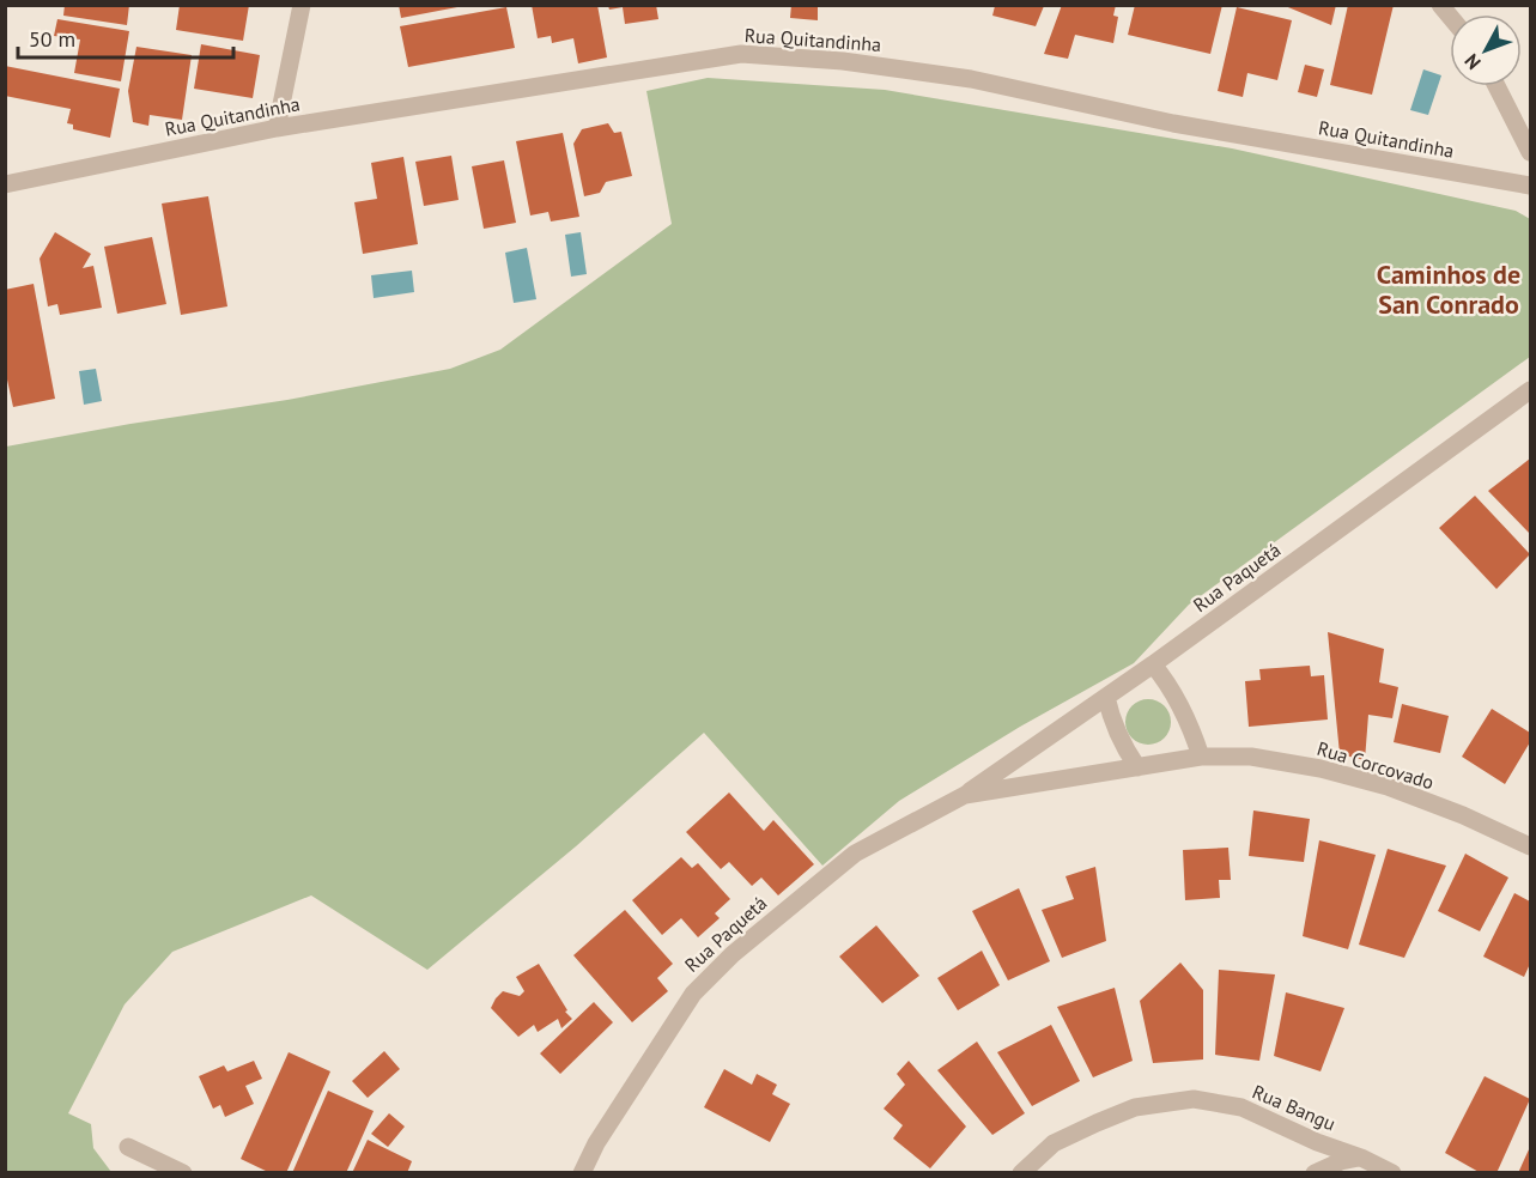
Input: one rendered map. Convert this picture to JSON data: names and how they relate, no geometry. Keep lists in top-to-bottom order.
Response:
{
  "streets": {
    "street": [
      "Rua Quitandinha",
      "Rua Paquetá",
      "Rua Corcovado",
      "Rua Bangu"
    ]
  },
  "crossings": [
    ["Rua Paquetá", "Rua Corcovado"]
  ],
  "districts": ["Caminhos de San Conrado"],
  "scale_bar": "50 m",
  "north": "bottom left"
}
